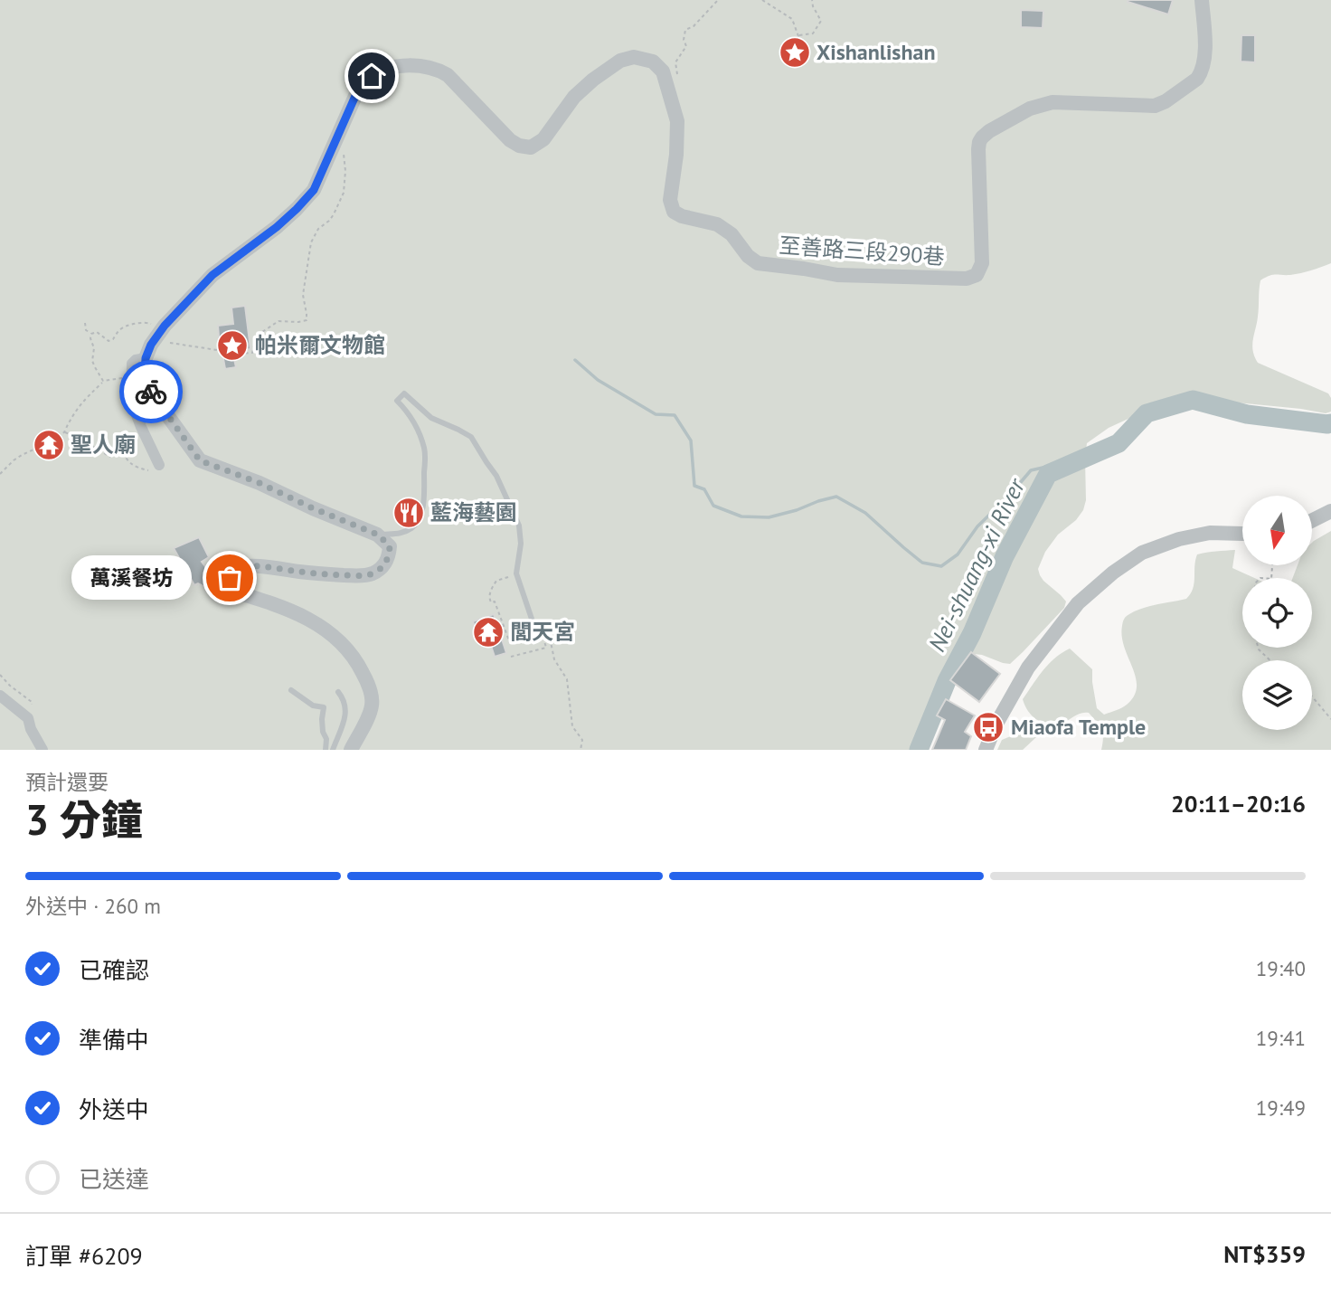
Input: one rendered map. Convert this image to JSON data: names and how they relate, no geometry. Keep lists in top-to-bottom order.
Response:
{
  "streets": {
    "street": ["至善路三段290巷"]
  },
  "water": ["Nei-shuang-xi River"],
  "places": {
    "place": ["Xishanlishan", "帕米爾文物館"],
    "temple": ["聖人廟", "閭天宮"],
    "restaurant": ["藍海藝園"],
    "other": ["萬溪餐坊"],
    "bus stop": ["Miaofa Temple"]
  },
  "north": "bottom",
  "page": {
    "bubble": "萬溪餐坊",
    "heading": ["3 分鐘", "預計還要", "20:11–20:16"],
    "panel": ["訂單 #6209", "NT$359"],
    "bar": "外送中 · 260 m",
    "list": [
      ["已確認", "19:40"],
      ["準備中", "19:41"],
      ["外送中", "19:49"],
      "已送達"
    ]
  }
}
